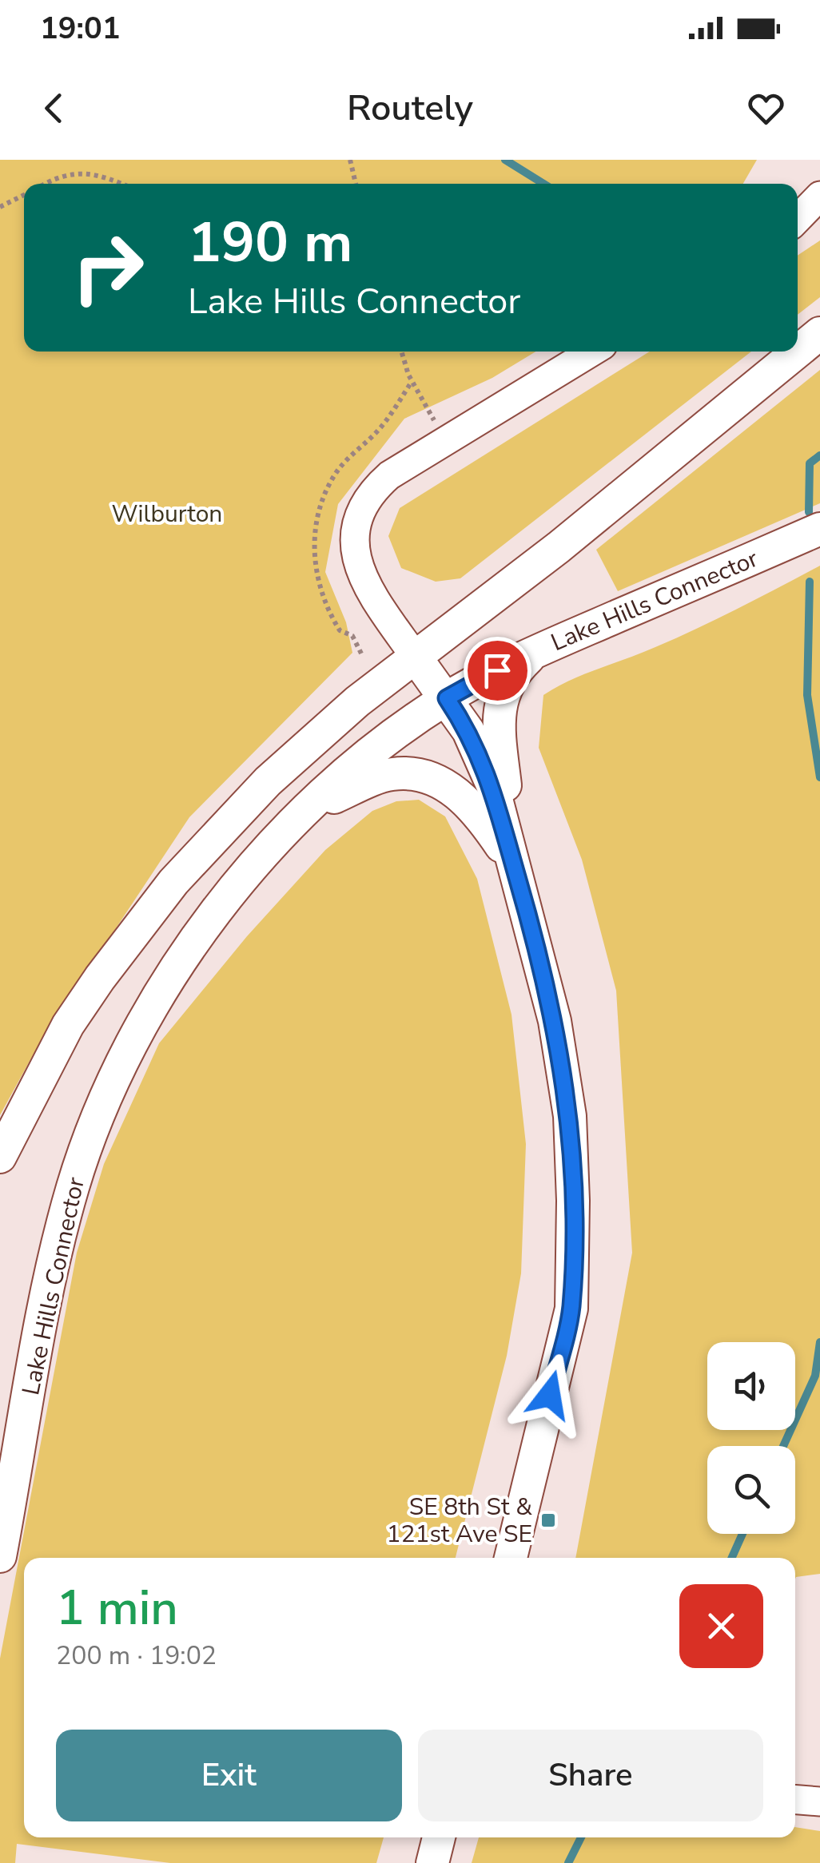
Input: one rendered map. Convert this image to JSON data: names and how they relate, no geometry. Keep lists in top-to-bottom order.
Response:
{
  "streets": {
    "main road": ["Lake Hills Connector"]
  },
  "parks": ["Wilburton"],
  "places": {
    "transit": ["SE 8th St & 121st Ave SE"]
  },
  "page": {
    "status": "19:01",
    "header": "Routely",
    "turn": ["190 m", "Lake Hills Connector"],
    "heading": ["1 min", "200 m · 19:02"],
    "buttons": ["Exit", "Share"]
  }
}
